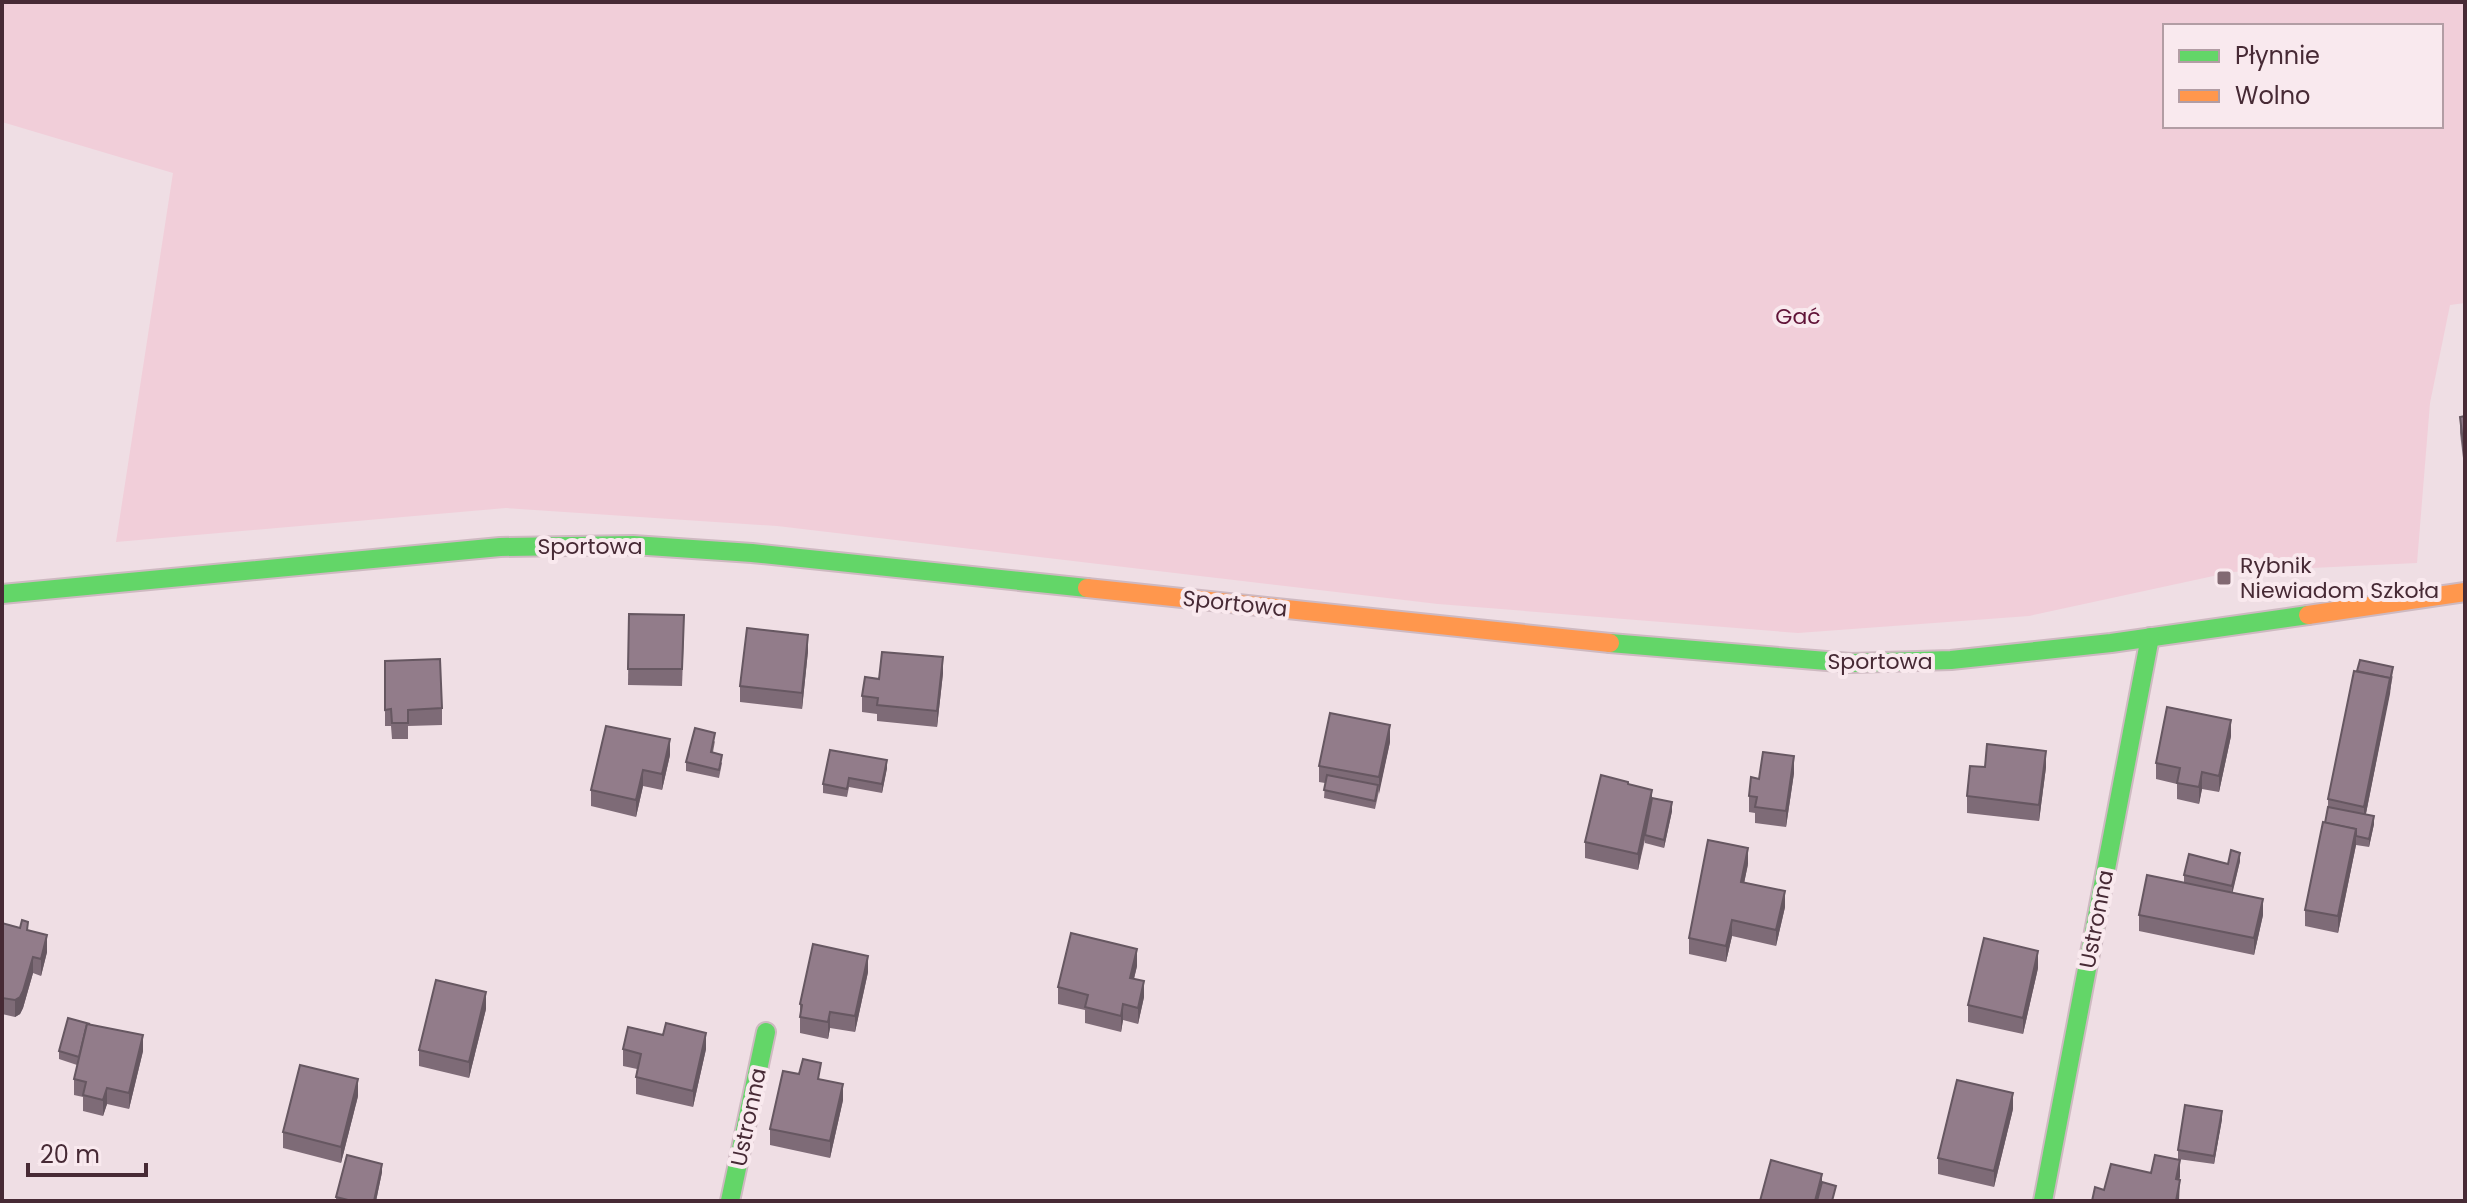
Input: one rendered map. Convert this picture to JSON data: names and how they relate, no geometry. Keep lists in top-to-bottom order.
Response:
{
  "streets": {
    "main road": ["Sportowa", "Ustronna"]
  },
  "crossings": [
    ["Sportowa", "Ustronna"]
  ],
  "parks": ["Gać"],
  "places": {
    "transit": ["Rybnik Niewiadom Szkoła"]
  },
  "legend": ["Płynnie", "Wolno"],
  "scale_bar": "20 m"
}
